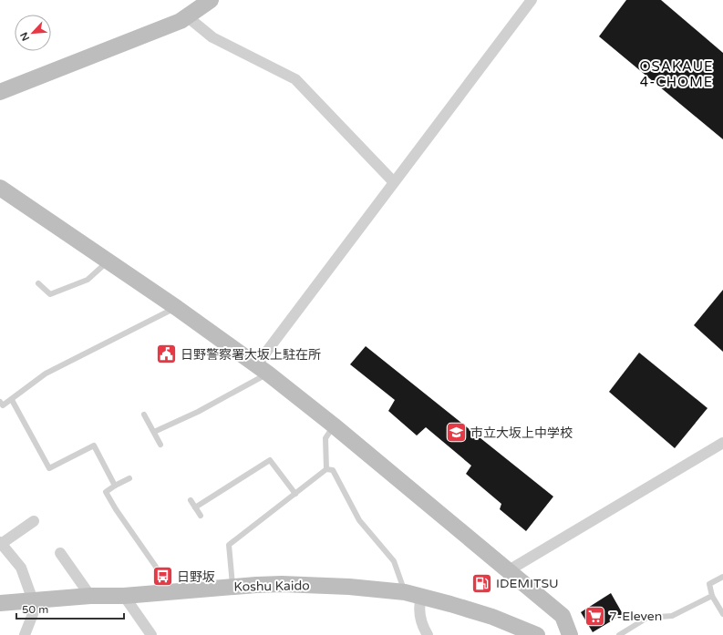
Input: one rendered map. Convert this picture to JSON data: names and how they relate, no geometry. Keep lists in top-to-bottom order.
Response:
{
  "streets": {
    "street": ["Koshu Kaido"]
  },
  "districts": ["OSAKAUE 4-CHOME"],
  "places": {
    "public building": ["日野警察署大坂上駐在所"],
    "school or university": ["市立大坂上中学校"],
    "bus stop": ["日野坂"],
    "fuel station": ["IDEMITSU"],
    "supermarket": ["7-Eleven"]
  },
  "scale_bar": "50 m",
  "north": "bottom left"
}
